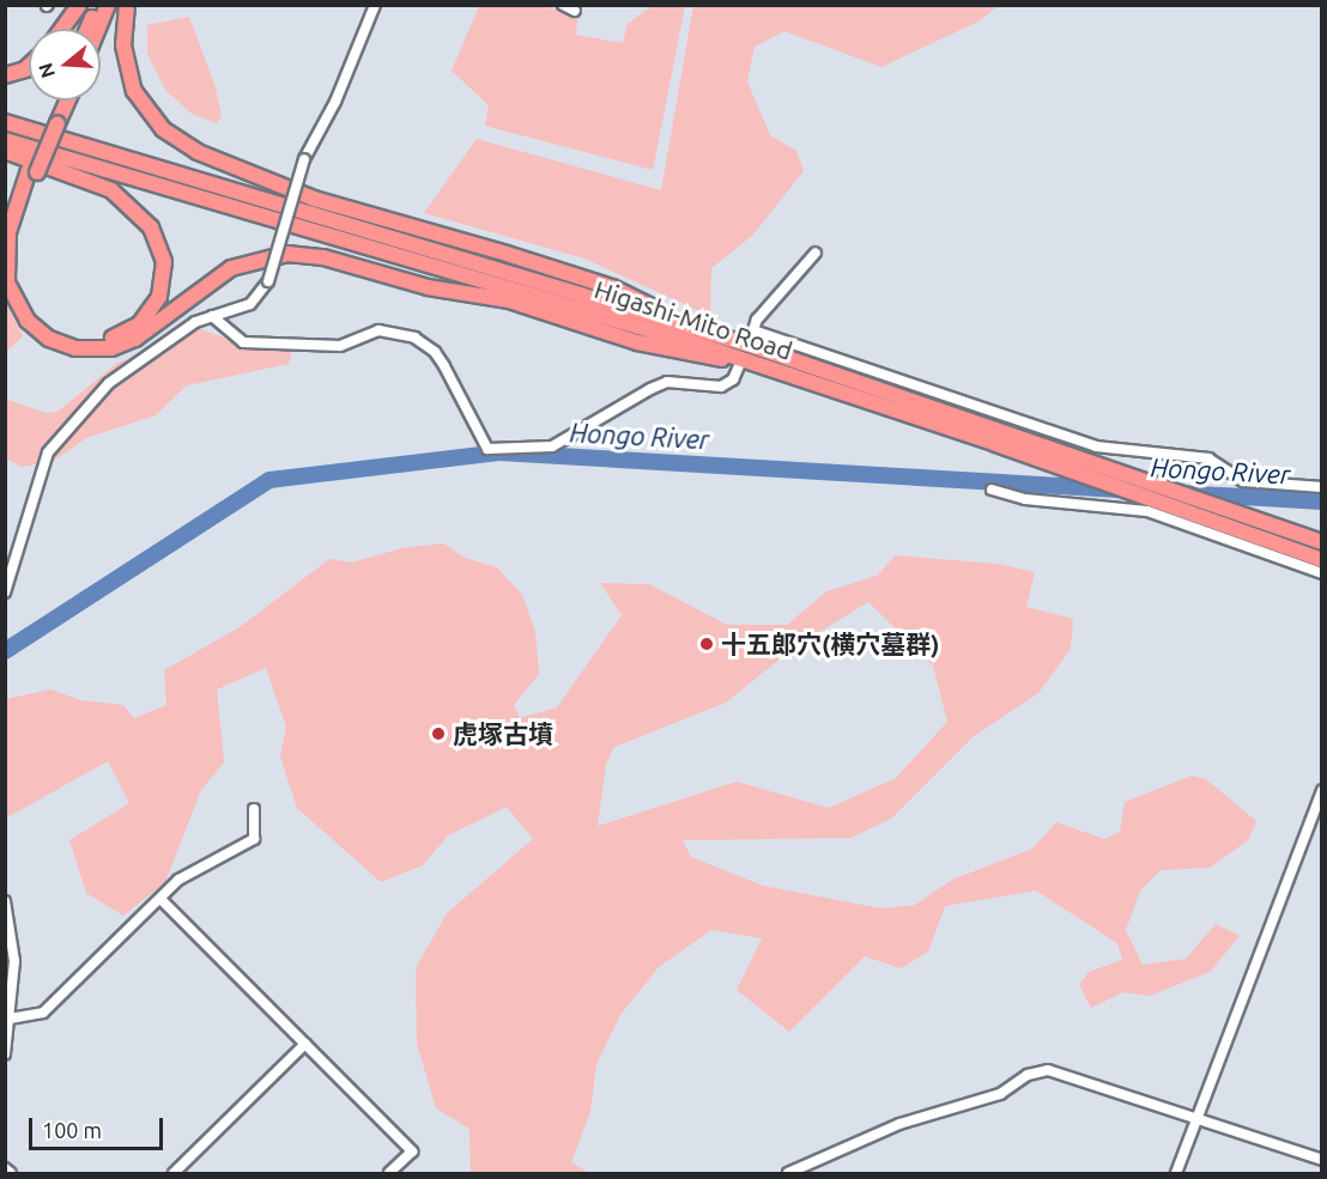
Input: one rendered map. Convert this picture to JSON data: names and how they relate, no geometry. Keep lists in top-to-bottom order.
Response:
{
  "streets": {
    "highway": ["Higashi-Mito Road"]
  },
  "water": ["Hongo River"],
  "places": ["十五郎穴(横穴墓群)", "虎塚古墳"],
  "scale_bar": "100 m",
  "north": "left"
}
